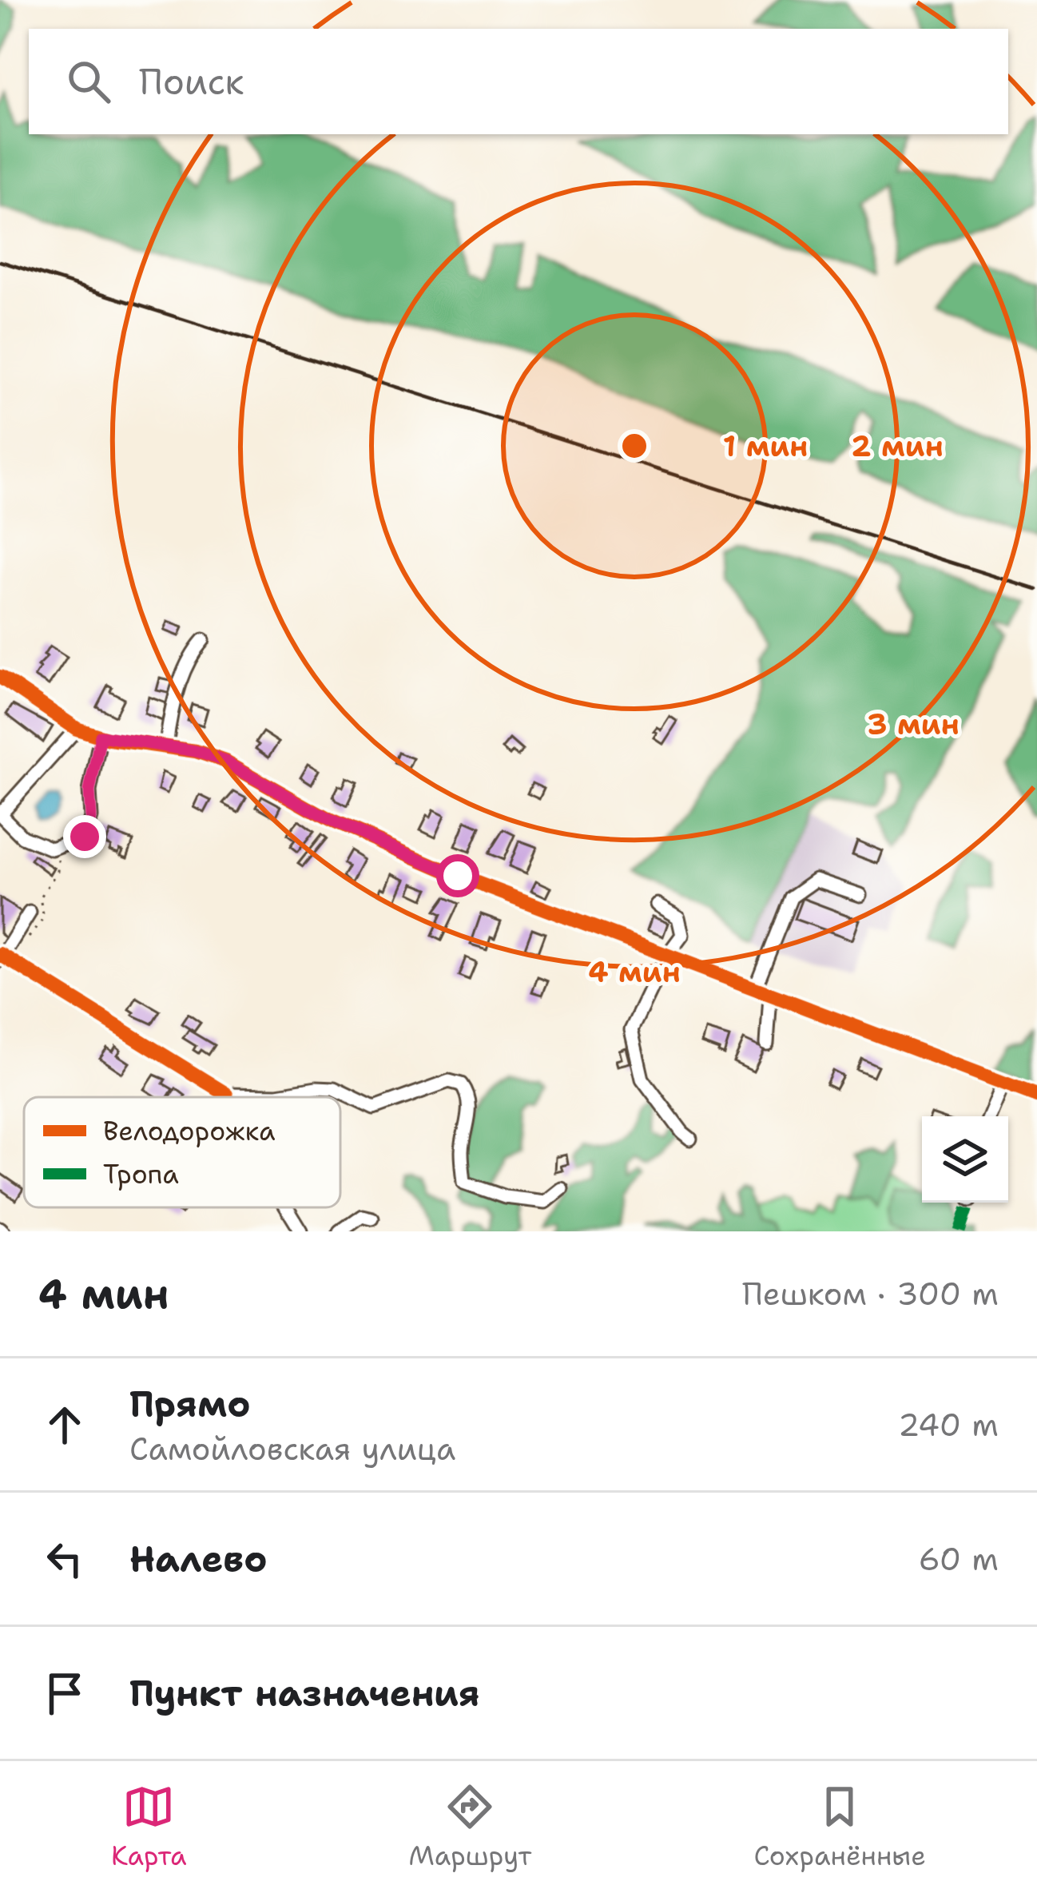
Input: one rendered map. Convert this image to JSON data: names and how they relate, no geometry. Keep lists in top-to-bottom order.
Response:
{
  "legend": ["Велодорожка", "Тропа"],
  "page": {
    "search": "Поиск",
    "heading": ["4 мин", "Пешком · 300 m"],
    "list": [
      ["Прямо", "Самойловская улица", "240 m"],
      ["Налево", "60 m"],
      "Пункт назначения"
    ],
    "nav": ["Карта", "Маршрут", "Сохранённые"]
  },
  "rings": [
    "1 мин",
    "2 мин",
    "3 мин",
    "4 мин"
  ]
}
